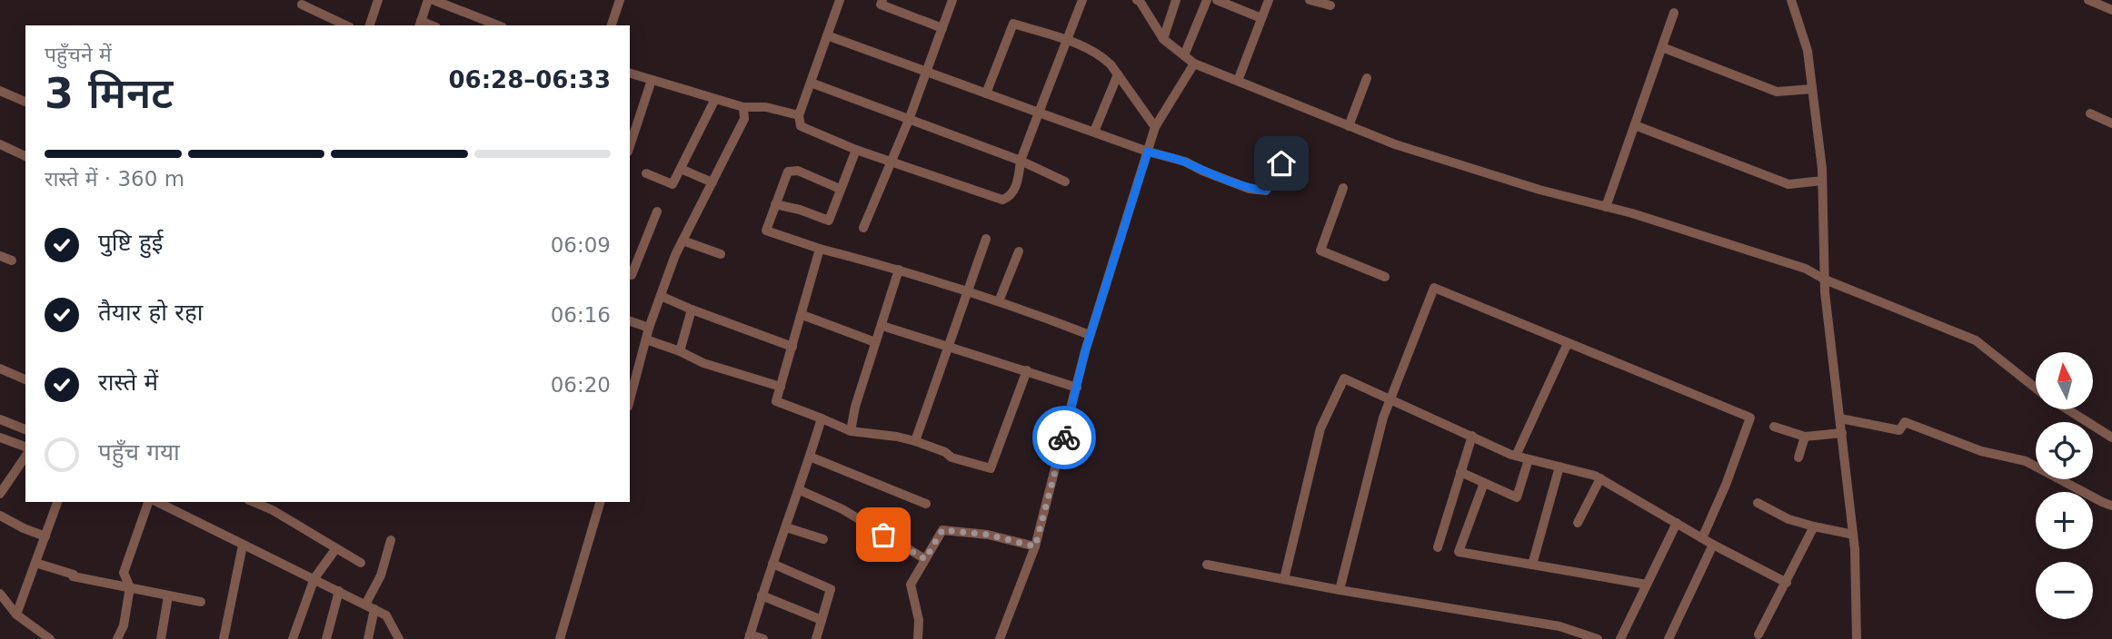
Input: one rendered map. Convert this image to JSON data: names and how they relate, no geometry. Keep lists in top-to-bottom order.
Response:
{
  "north": "top",
  "page": {
    "heading": ["3 मिनट", "पहुँचने में", "06:28–06:33"],
    "bar": "रास्ते में · 360 m",
    "list": [
      ["पुष्टि हुई", "06:09"],
      ["तैयार हो रहा", "06:16"],
      ["रास्ते में", "06:20"],
      "पहुँच गया"
    ],
    "map_buttons": ["+", "−"]
  }
}
